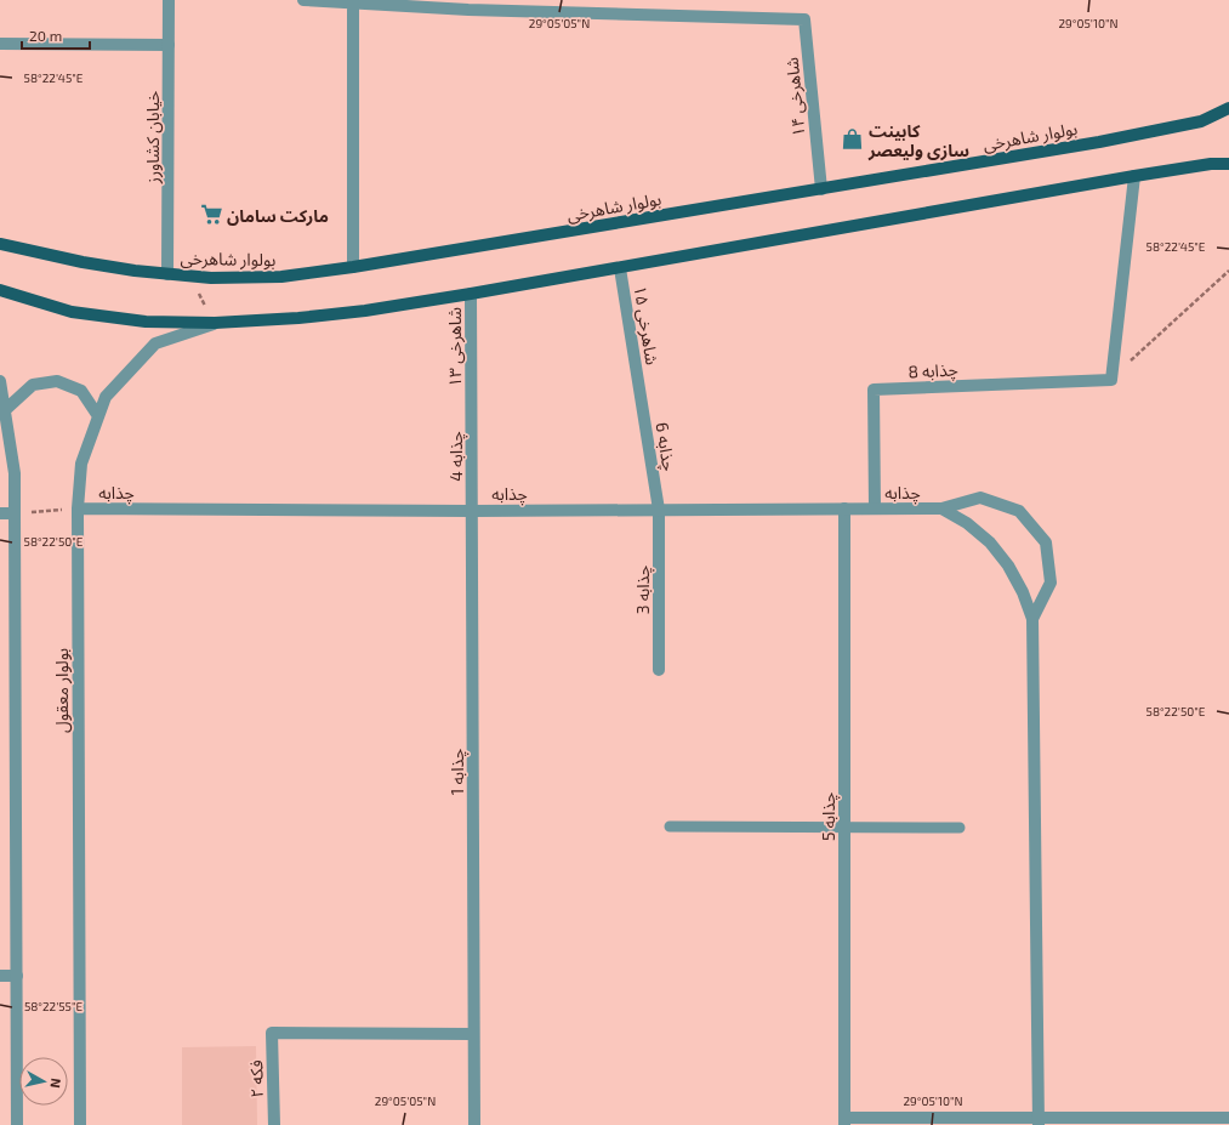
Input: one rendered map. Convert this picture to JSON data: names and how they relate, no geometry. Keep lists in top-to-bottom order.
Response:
{
  "streets": {
    "main road": ["بولوار شاهرخی"],
    "street": [
      "شاهرخی ۱۴",
      "خیابان کشاورز",
      "شاهرخی ۱۵",
      "شاهرخی ۱۳",
      "چذابه 8",
      "چذابه 6",
      "چذابه 4",
      "چذابه",
      "چذابه 3",
      "بولوار معقول",
      "چذابه 1",
      "چذابه 5",
      "فکه ۲"
    ]
  },
  "crossings": [
    ["شاهرخی ۱۴", "بولوار شاهرخی"],
    ["بولوار شاهرخی", "خیابان کشاورز"],
    ["شاهرخی ۱۵", "چذابه 6"],
    ["شاهرخی ۱۳", "چذابه 4"],
    ["چذابه 8", "چذابه"],
    ["چذابه 6", "چذابه"],
    ["چذابه 6", "چذابه 3"],
    ["چذابه 4", "چذابه"],
    ["چذابه 4", "چذابه 1"],
    ["چذابه", "چذابه 3"],
    ["چذابه", "بولوار معقول"],
    ["چذابه", "چذابه 1"],
    ["چذابه", "چذابه 5"],
    ["چذابه 1", "فکه ۲"]
  ],
  "places": {
    "shop": ["کابینت سازی ولیعصر"],
    "supermarket": ["مارکت سامان"]
  },
  "scale_bar": "20 m",
  "north": "right",
  "coordinates": [
    "29°05'05\"N",
    "29°05'10\"N",
    "58°22'45\"E",
    "58°22'50\"E",
    "58°22'55\"E"
  ]
}
